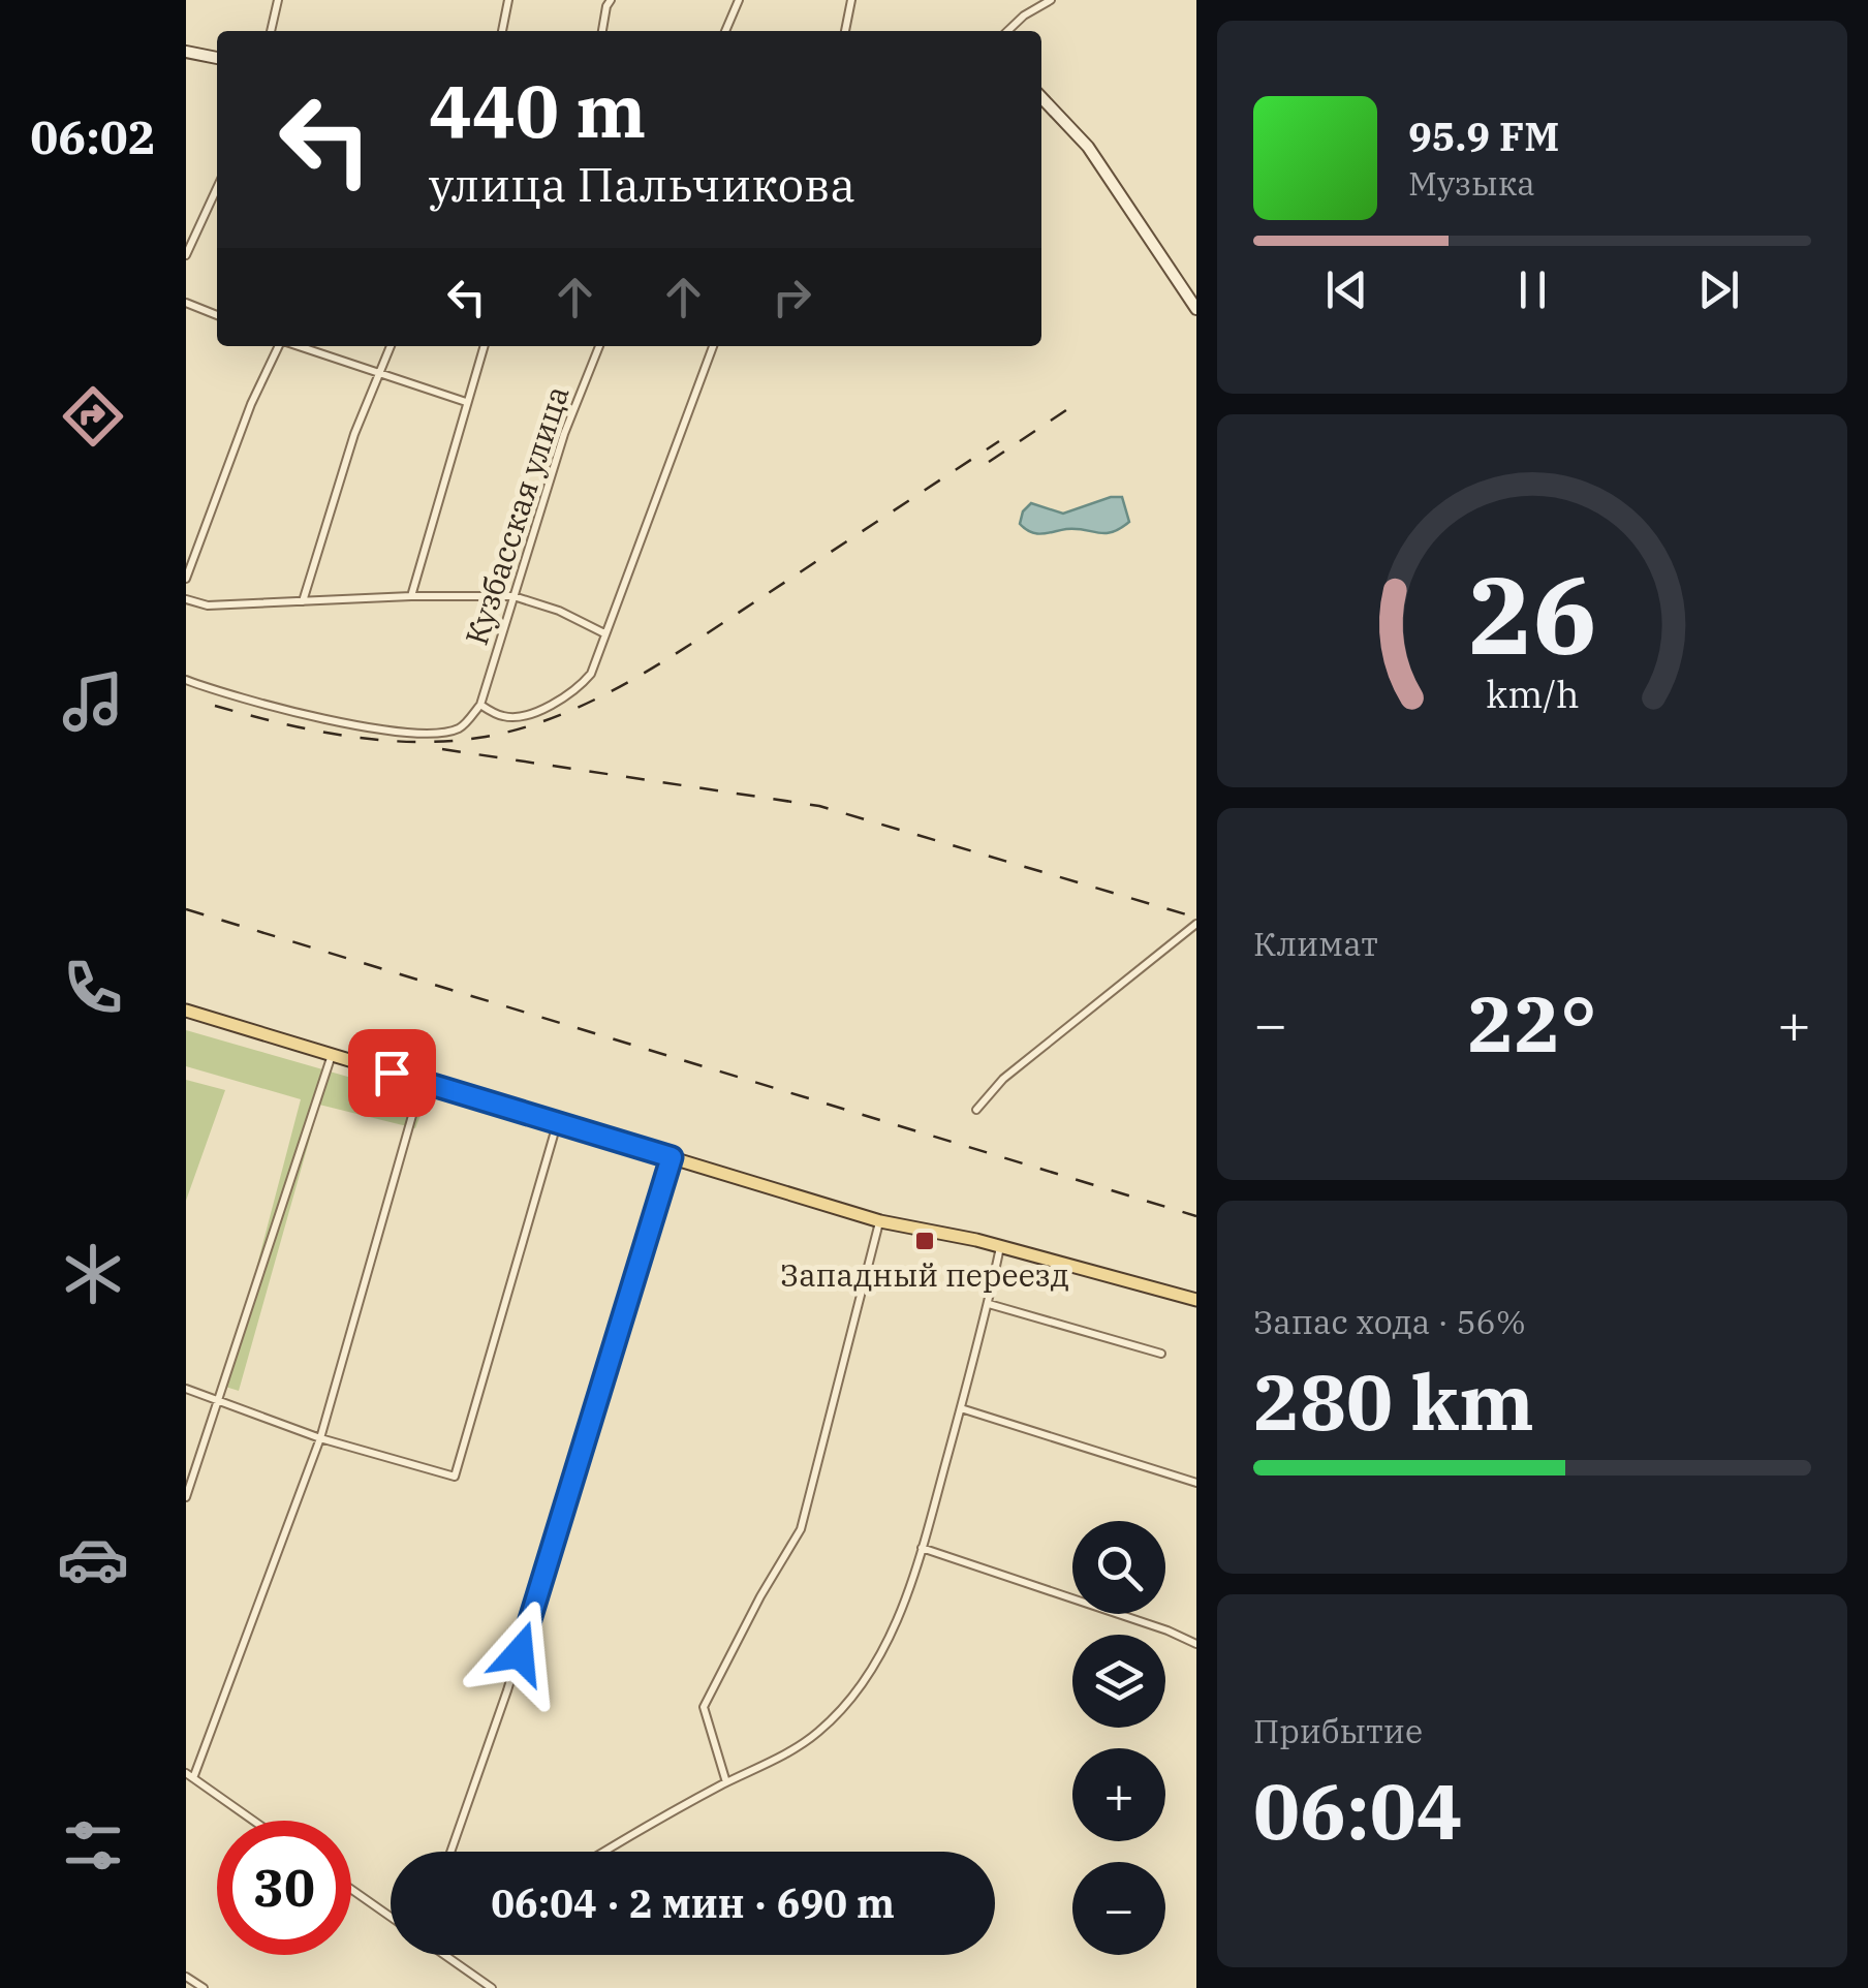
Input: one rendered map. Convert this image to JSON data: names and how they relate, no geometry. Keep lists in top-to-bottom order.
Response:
{
  "streets": {
    "street": ["Кузбасская улица"]
  },
  "places": {
    "transit": ["Западный переезд"]
  },
  "page": {
    "tabs": "06:02",
    "turn": ["440 m", "улица Пальчикова"],
    "song": ["95.9 FM", "Музыка"],
    "tile": [
      "Климат",
      ["Запас хода · 56%", "280 km"],
      ["Прибытие", "06:04"]
    ],
    "heat": ["−", "22°", "+"],
    "map_buttons": ["+", "−"],
    "limit": "30",
    "trip": "06:04 · 2 мин · 690 m",
    "gauge": ["26", "km/h"]
  }
}
